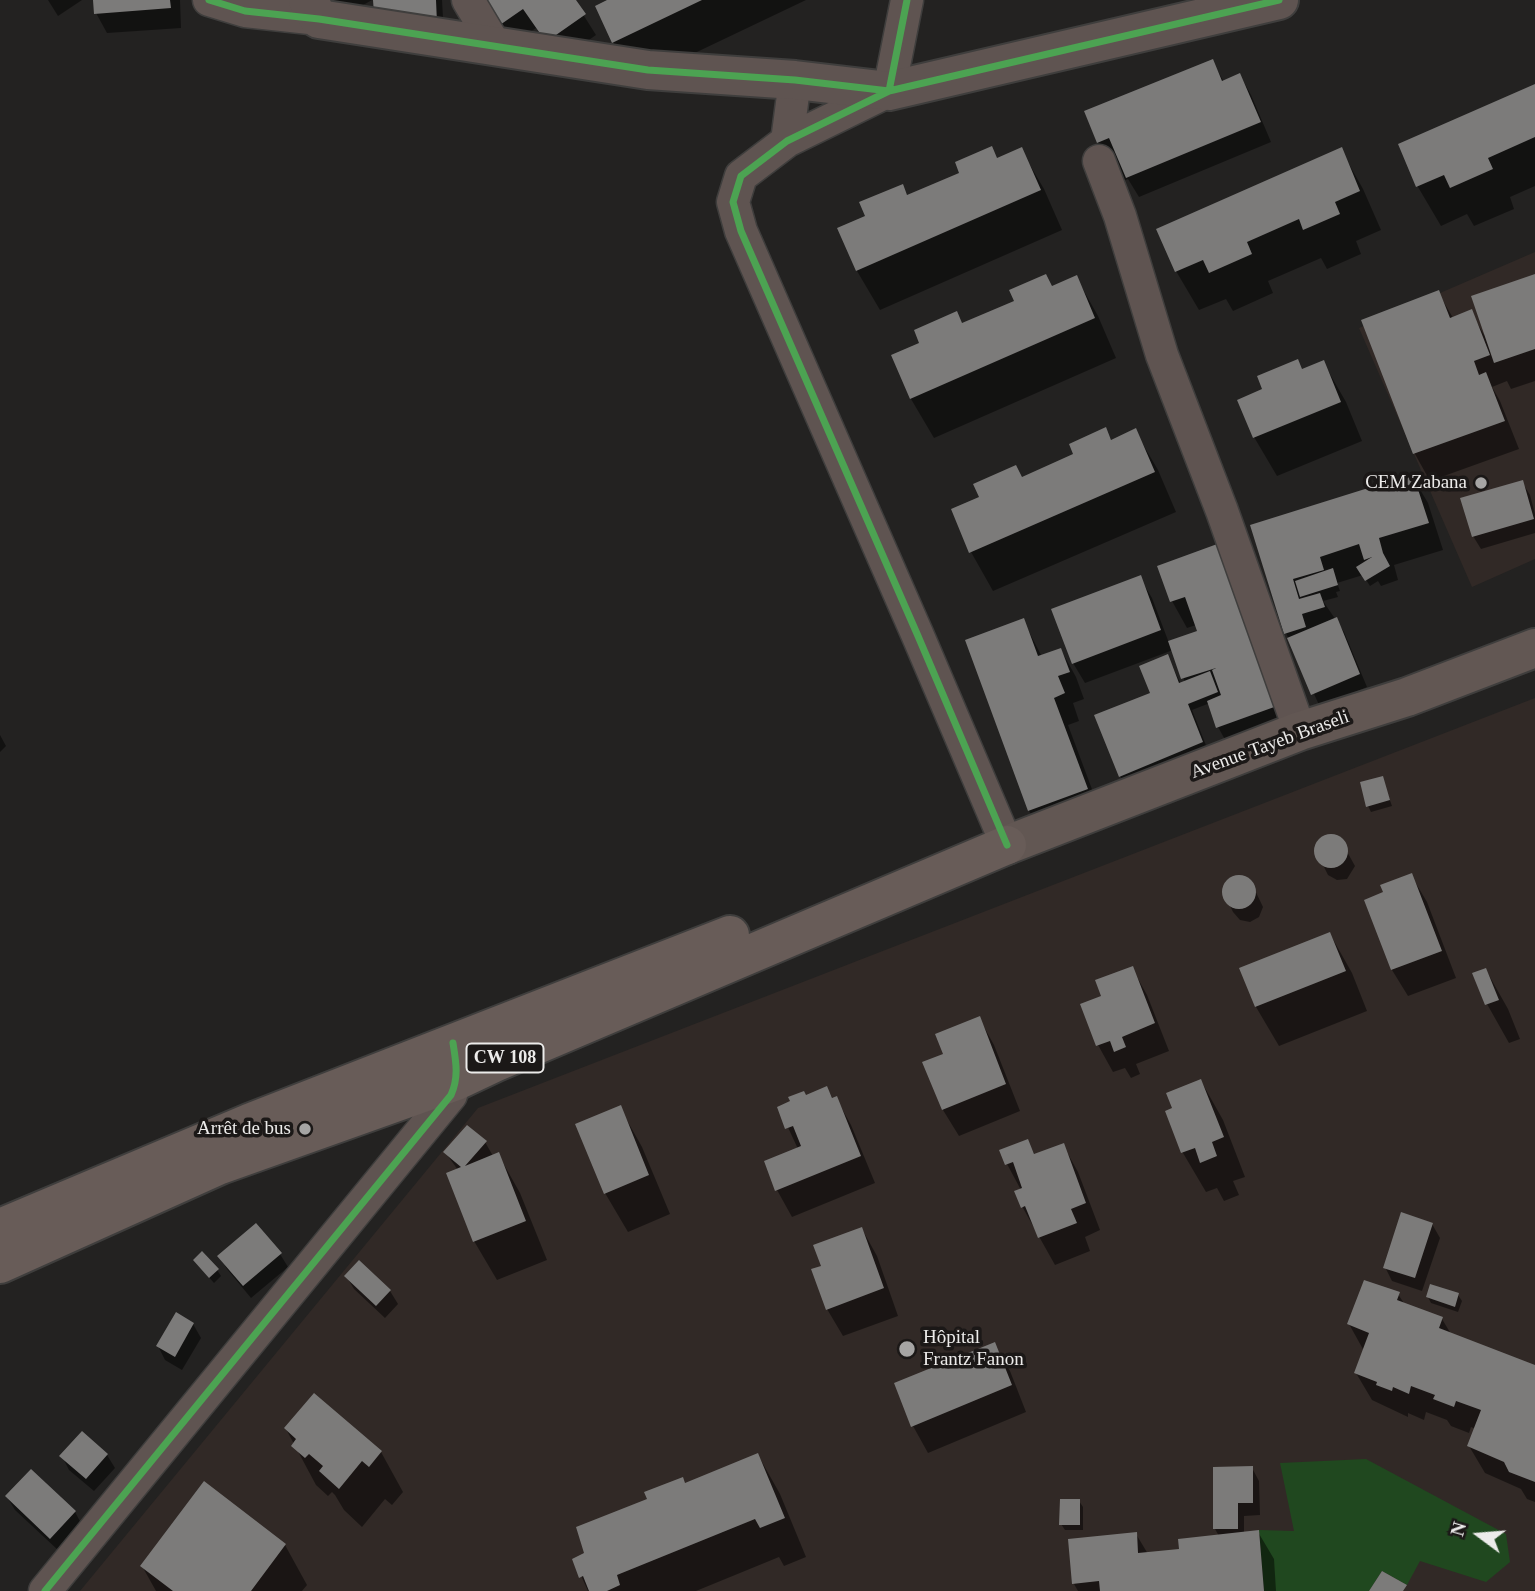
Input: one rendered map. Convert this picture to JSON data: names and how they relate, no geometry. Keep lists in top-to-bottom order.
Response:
{
  "streets": {
    "highway": ["CW 108"],
    "main road": ["Avenue Tayeb Braseli"]
  },
  "crossings": [
    ["Avenue Tayeb Braseli", "CW 108"]
  ],
  "places": ["CEM Zabana", "Arrêt de bus", "Hôpital Frantz Fanon"],
  "north": "left"
}
